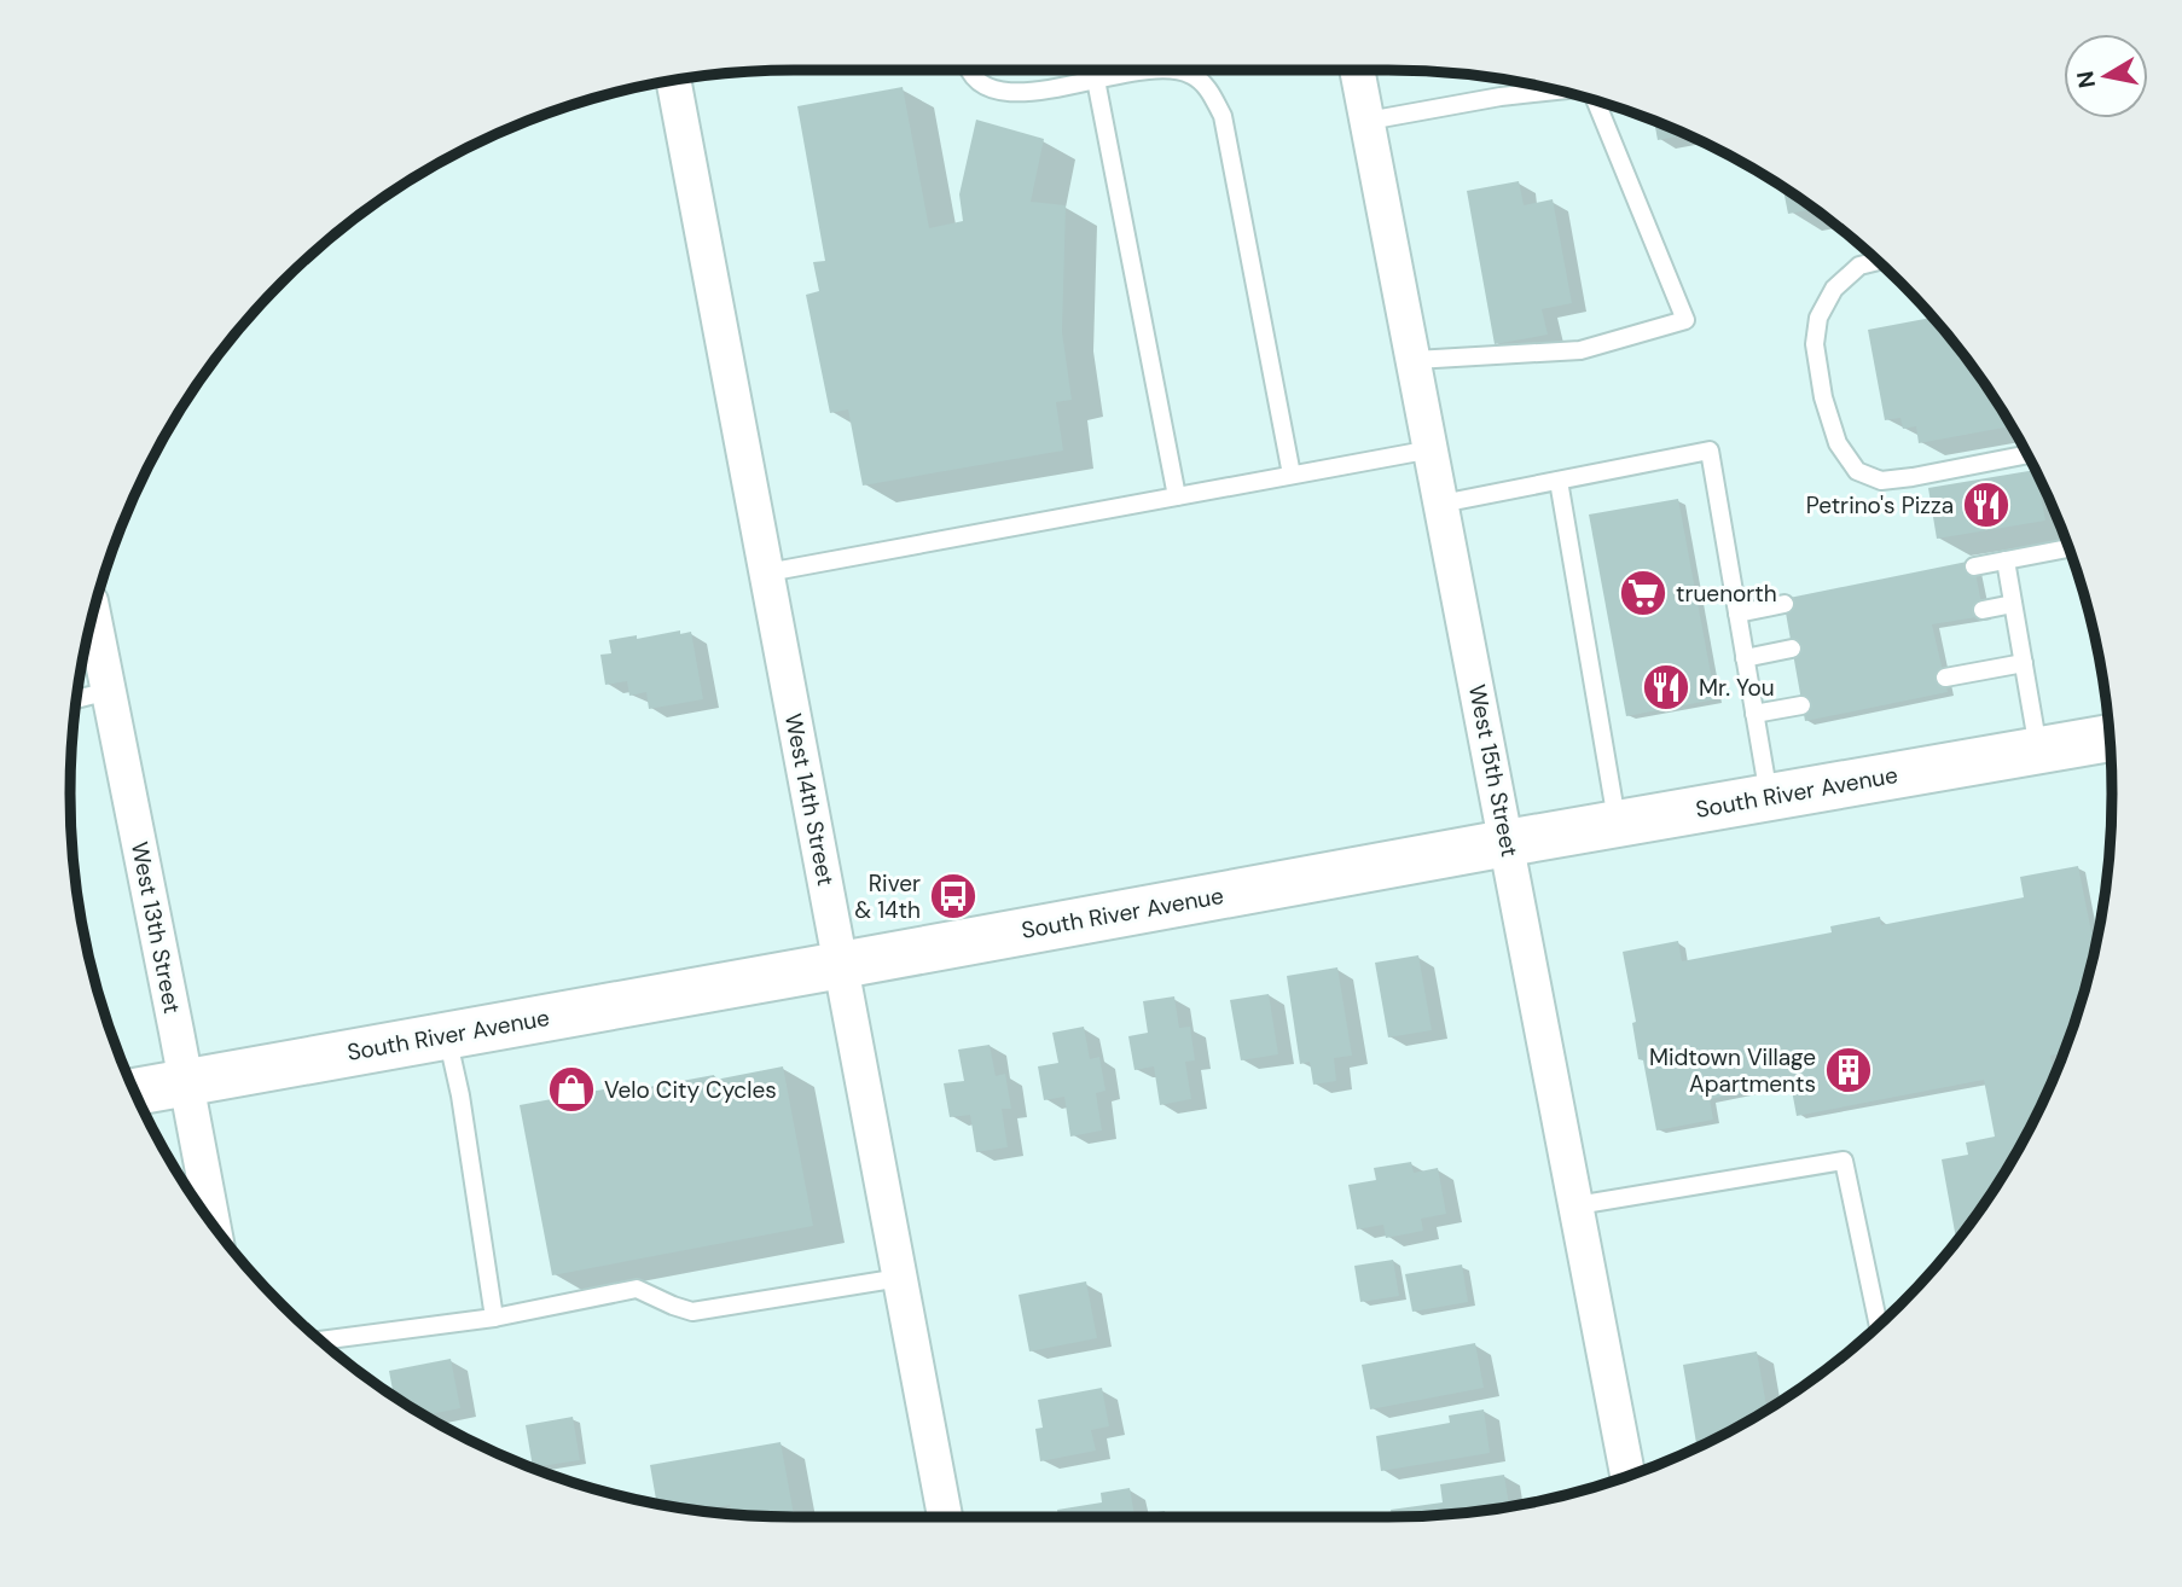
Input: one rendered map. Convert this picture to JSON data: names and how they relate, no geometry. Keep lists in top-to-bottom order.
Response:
{
  "streets": {
    "main road": ["South River Avenue"],
    "street": ["West 15th Street", "West 14th Street", "West 13th Street"]
  },
  "crossings": [
    ["West 15th Street", "South River Avenue"],
    ["South River Avenue", "West 14th Street"],
    ["South River Avenue", "West 13th Street"]
  ],
  "places": {
    "restaurant": ["Petrino's Pizza", "Mr. You"],
    "supermarket": ["truenorth"],
    "bus stop": ["River & 14th"],
    "building": ["Midtown Village Apartments"],
    "shop": ["Velo City Cycles"]
  },
  "north": "left"
}
